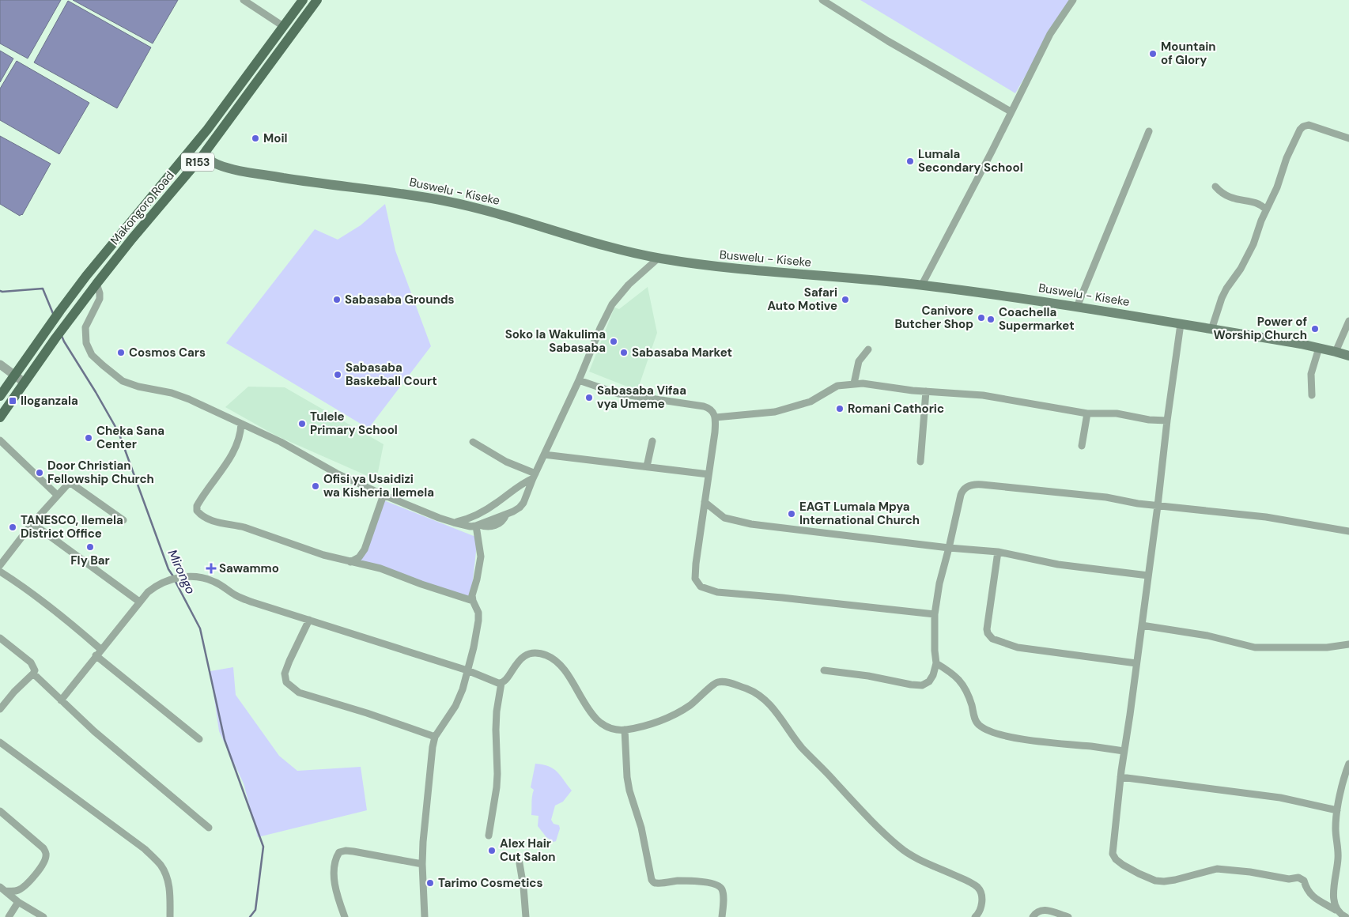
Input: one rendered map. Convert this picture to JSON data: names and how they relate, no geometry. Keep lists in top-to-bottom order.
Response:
{
  "streets": {
    "main road": ["R153", "Buswelu - Kiseke", "Makongoro Road"]
  },
  "crossings": [
    ["R153", "Makongoro Road"],
    ["Buswelu - Kiseke", "Makongoro Road"]
  ],
  "water": ["Mirongo"],
  "places": {
    "other": [
      "Mountain of Glory",
      "Moil",
      "Lumala Secondary School",
      "Sabasaba Grounds",
      "Safari Auto Motive",
      "Canivore Butcher Shop",
      "Coachella Supermarket",
      "Power of Worship Church",
      "Soko la Wakulima Sabasaba",
      "Cosmos Cars",
      "Sabasaba Market",
      "Sabasaba Baskeball Court",
      "Sabasaba Vifaa vya Umeme",
      "Romani Cathoric",
      "Tulele Primary School",
      "Cheka Sana Center",
      "Door Christian Fellowship Church",
      "Ofisi ya Usaidizi wa Kisheria Ilemela",
      "EAGT Lumala Mpya International Church",
      "TANESCO, Ilemela District Office",
      "Fly Bar",
      "Alex Hair Cut Salon",
      "Tarimo Cosmetics"
    ],
    "transit": ["Iloganzala"],
    "health": ["Sawammo"]
  }
}
